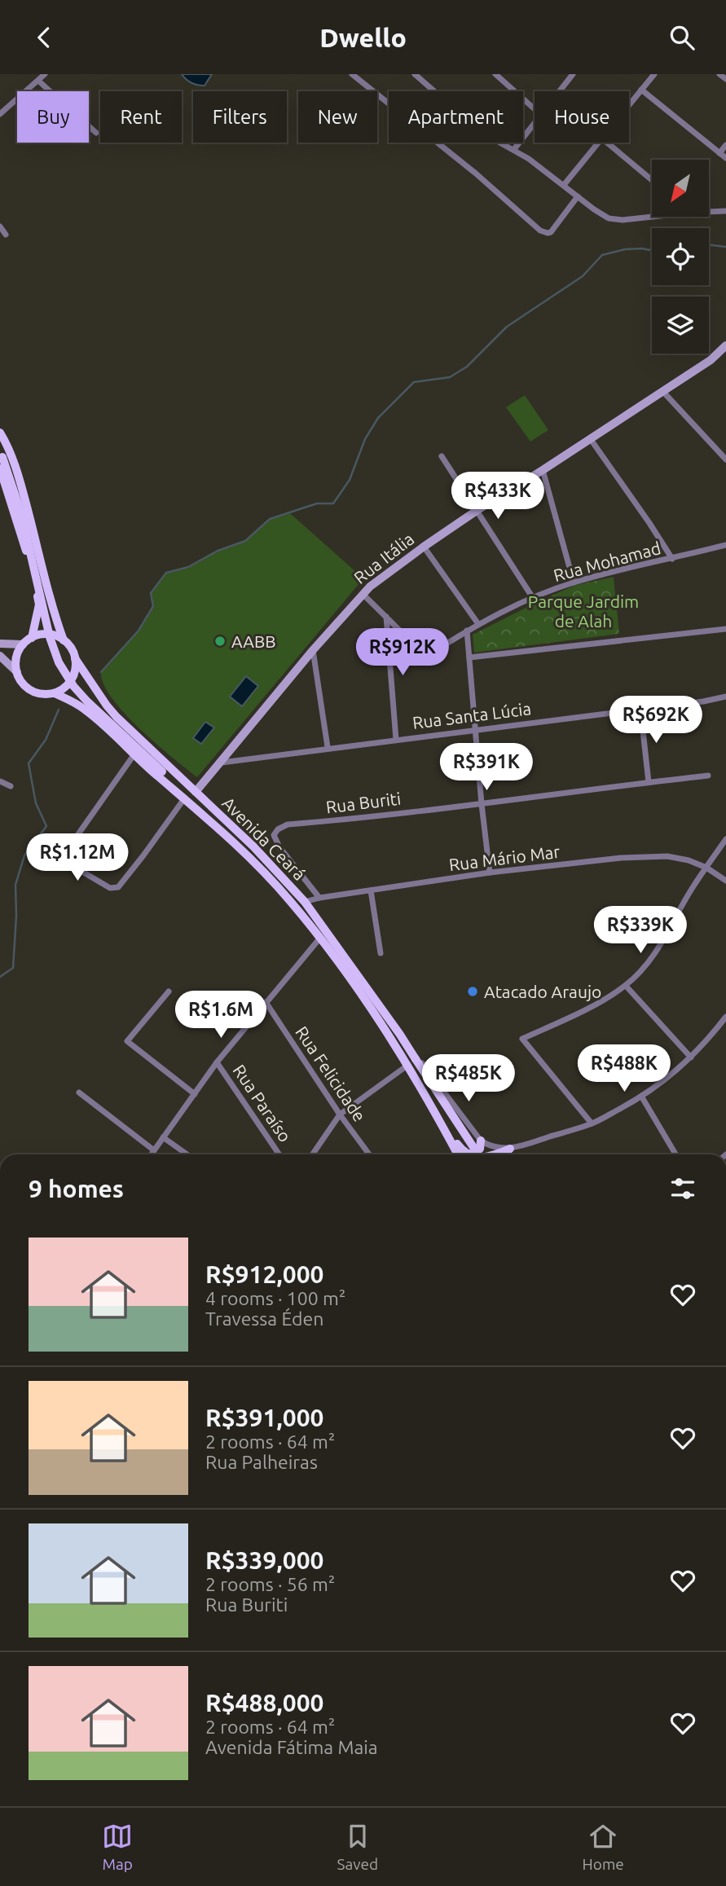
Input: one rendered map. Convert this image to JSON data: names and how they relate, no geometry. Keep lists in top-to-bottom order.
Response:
{
  "streets": {
    "main road": ["Avenida Ceará"],
    "street": [
      "Rua Itália",
      "Rua Mohamad",
      "Rua Santa Lúcia",
      "Rua Buriti",
      "Rua Mário Mar",
      "Rua Felicidade",
      "Rua Paraíso"
    ]
  },
  "crossings": [
    ["Rua Itália", "Rua Mohamad"],
    ["Rua Itália", "Rua Santa Lúcia"],
    ["Rua Itália", "Avenida Ceará"],
    ["Rua Buriti", "Rua Mário Mar"],
    ["Avenida Ceará", "Rua Mário Mar"]
  ],
  "parks": ["Parque Jardim de Alah"],
  "places": ["AABB", "Atacado Araujo"],
  "north": "bottom left",
  "page": {
    "header": "Dwello",
    "chip": [
      "Buy",
      "Rent",
      "Filters",
      "New",
      "Apartment",
      "House"
    ],
    "price": [
      "R$433K",
      "R$912K",
      "R$692K",
      "R$391K",
      "R$1.12M",
      "R$339K",
      "R$1.6M",
      "R$488K",
      "R$485K"
    ],
    "heading": "9 homes",
    "list": [
      {
        "name": "R$912,000",
        "note": "4 rooms · 100 m² · Travessa Éden"
      },
      {
        "name": "R$391,000",
        "note": "2 rooms · 64 m² · Rua Palheiras"
      },
      {
        "name": "R$339,000",
        "note": "2 rooms · 56 m² · Rua Buriti"
      },
      {
        "name": "R$488,000",
        "note": "2 rooms · 64 m² · Avenida Fátima Maia"
      }
    ],
    "tabs": ["Map", "Saved", "Home"]
  }
}
